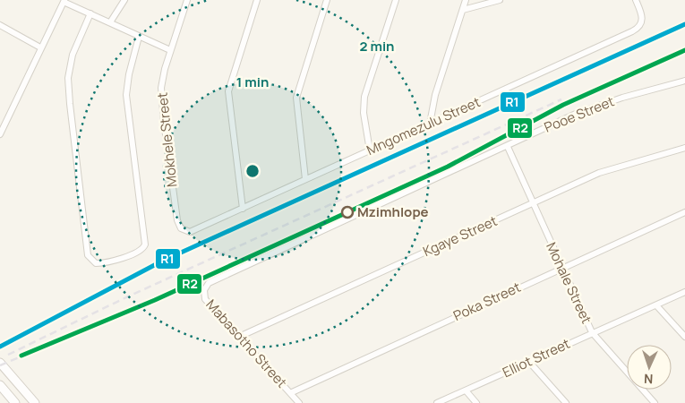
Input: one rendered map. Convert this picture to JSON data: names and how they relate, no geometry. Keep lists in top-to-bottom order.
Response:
{
  "streets": {
    "street": [
      "Pooe Street",
      "Mngomezulu Street",
      "Mokhele Street",
      "Kgaye Street",
      "Mohale Street",
      "Poka Street",
      "Mabasotho Street",
      "Elliot Street"
    ]
  },
  "crossings": [
    ["Pooe Street", "Mohale Street"],
    ["Pooe Street", "Mabasotho Street"],
    ["Mngomezulu Street", "Mokhele Street"],
    ["Kgaye Street", "Mohale Street"],
    ["Kgaye Street", "Mabasotho Street"],
    ["Mohale Street", "Poka Street"],
    ["Mohale Street", "Elliot Street"],
    ["Poka Street", "Mabasotho Street"]
  ],
  "places": ["Mzimhlope"],
  "lines": ["transit line R1", "transit line R2"],
  "north": "bottom",
  "rings": ["2 min", "1 min"]
}
